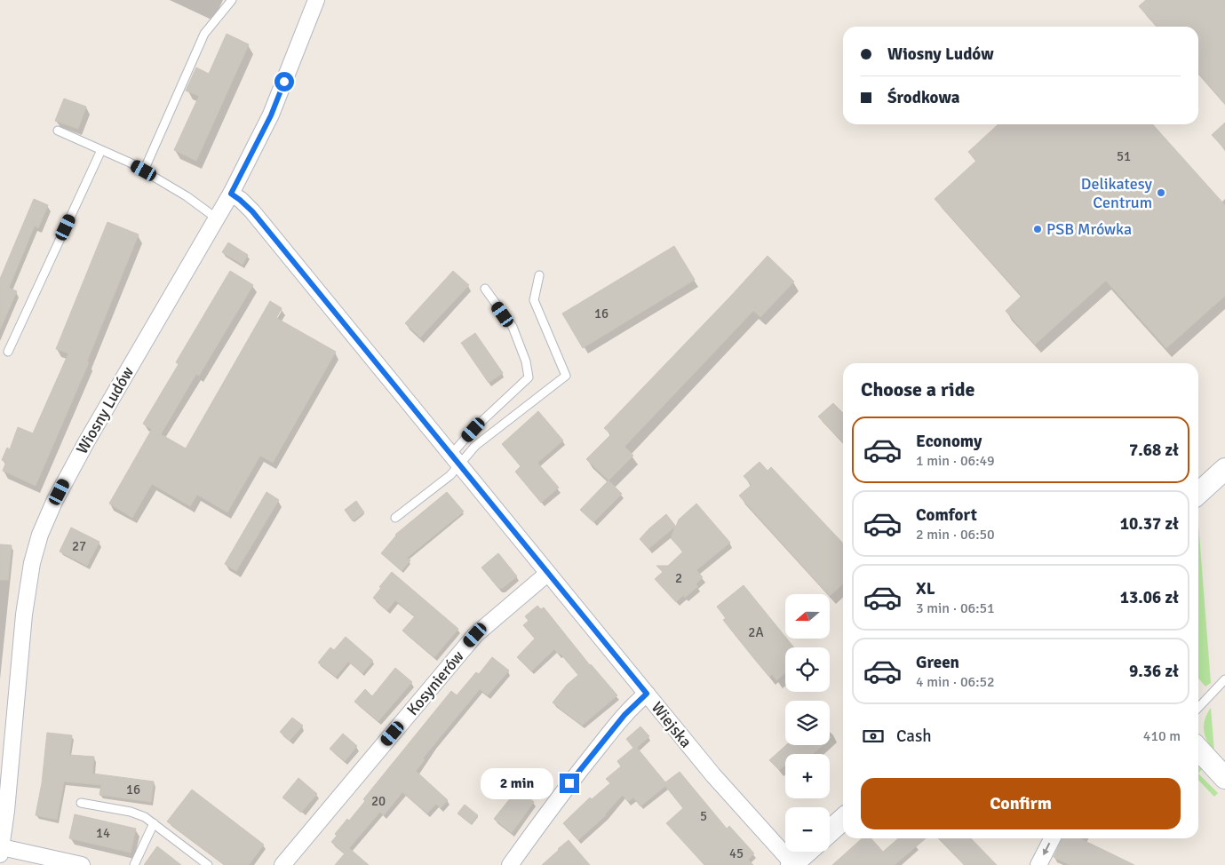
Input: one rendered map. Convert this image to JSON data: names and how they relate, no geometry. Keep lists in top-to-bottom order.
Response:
{
  "streets": {
    "street": ["Wiosny Ludów", "Kosynierów", "Wiejska"]
  },
  "crossings": [
    ["Wiosny Ludów", "Wiejska"],
    ["Kosynierów", "Wiejska"]
  ],
  "places": ["Delikatesy Centrum", "PSB Mrówka"],
  "house_numbers": [
    "51",
    "16",
    "27",
    "2",
    "2A",
    "16",
    "20",
    "5",
    "14",
    "45"
  ],
  "north": "left",
  "page": {
    "banner": ["Wiosny Ludów", "Środkowa"],
    "heading": "Choose a ride",
    "list": [
      {
        "name": "Economy",
        "note": "1 min · 06:49",
        "value": "7.68 zł"
      },
      {
        "name": "Comfort",
        "note": "2 min · 06:50",
        "value": "10.37 zł"
      },
      {
        "name": "XL",
        "note": "3 min · 06:51",
        "value": "13.06 zł"
      },
      {
        "name": "Green",
        "note": "4 min · 06:52",
        "value": "9.36 zł"
      }
    ],
    "map_buttons": ["+", "−"],
    "pay": ["Cash", "410 m"],
    "bubble": "2 min",
    "buttons": "Confirm"
  }
}
